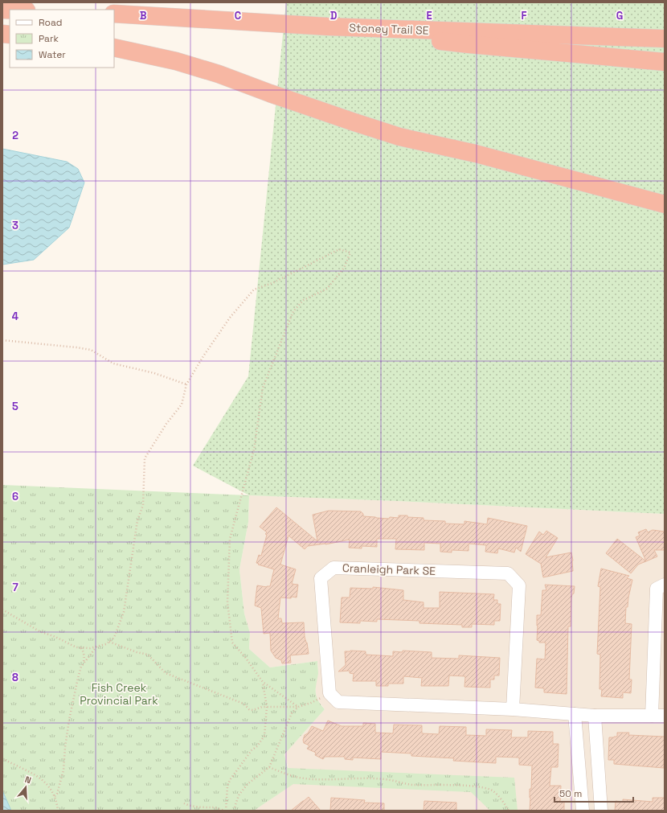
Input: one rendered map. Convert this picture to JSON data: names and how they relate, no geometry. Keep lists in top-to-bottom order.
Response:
{
  "streets": {
    "highway": ["Stoney Trail SE"],
    "street": ["Cranleigh Park SE"]
  },
  "parks": ["Fish Creek Provincial Park"],
  "legend": ["Road", "Park", "Water"],
  "scale_bar": "50 m",
  "north": "top",
  "grid": {
    "columns": [
      "B",
      "C",
      "D",
      "E",
      "F",
      "G"
    ],
    "rows": [
      "2",
      "3",
      "4",
      "5",
      "6",
      "7",
      "8"
    ]
  }
}
